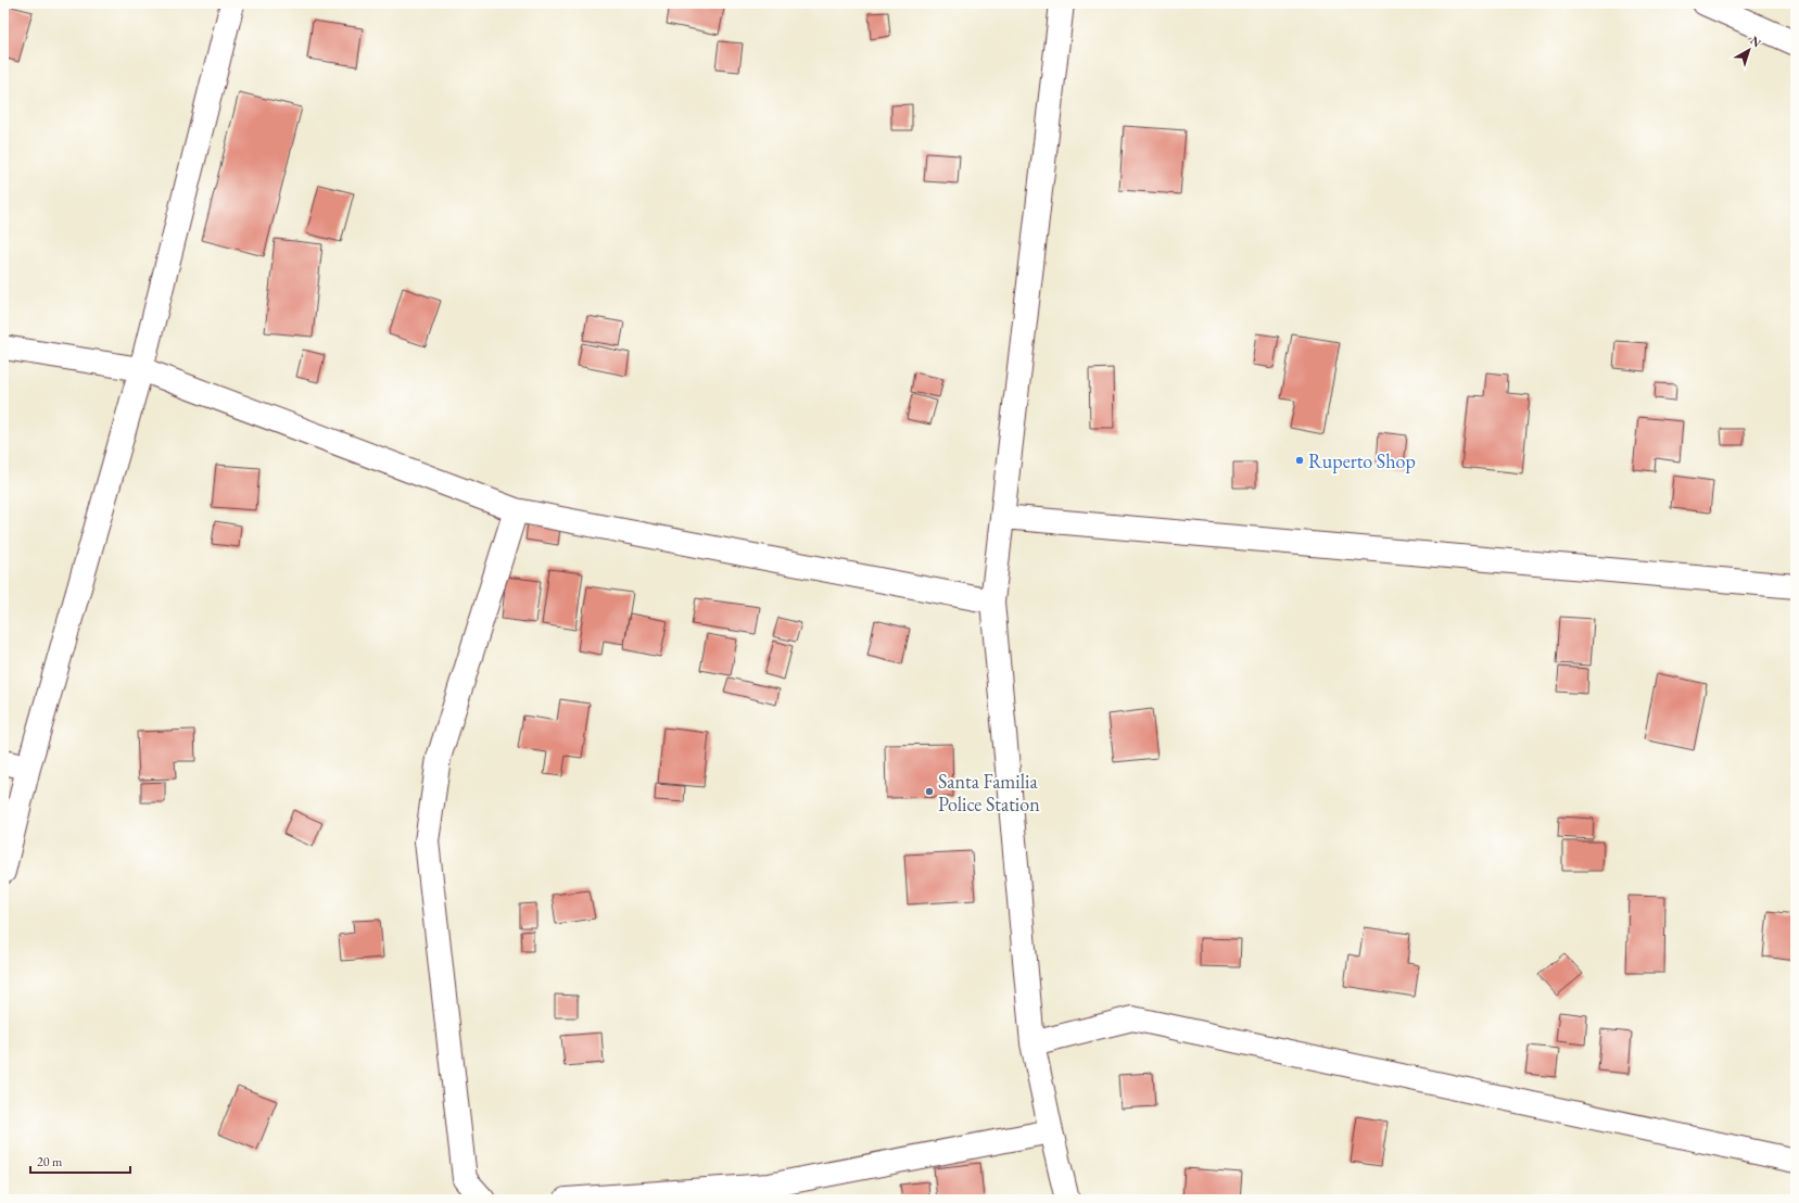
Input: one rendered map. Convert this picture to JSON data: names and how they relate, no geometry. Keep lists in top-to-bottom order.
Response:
{
  "places": ["Ruperto Shop", "Santa Familia Police Station"],
  "scale_bar": "20 m",
  "north": "top right"
}
